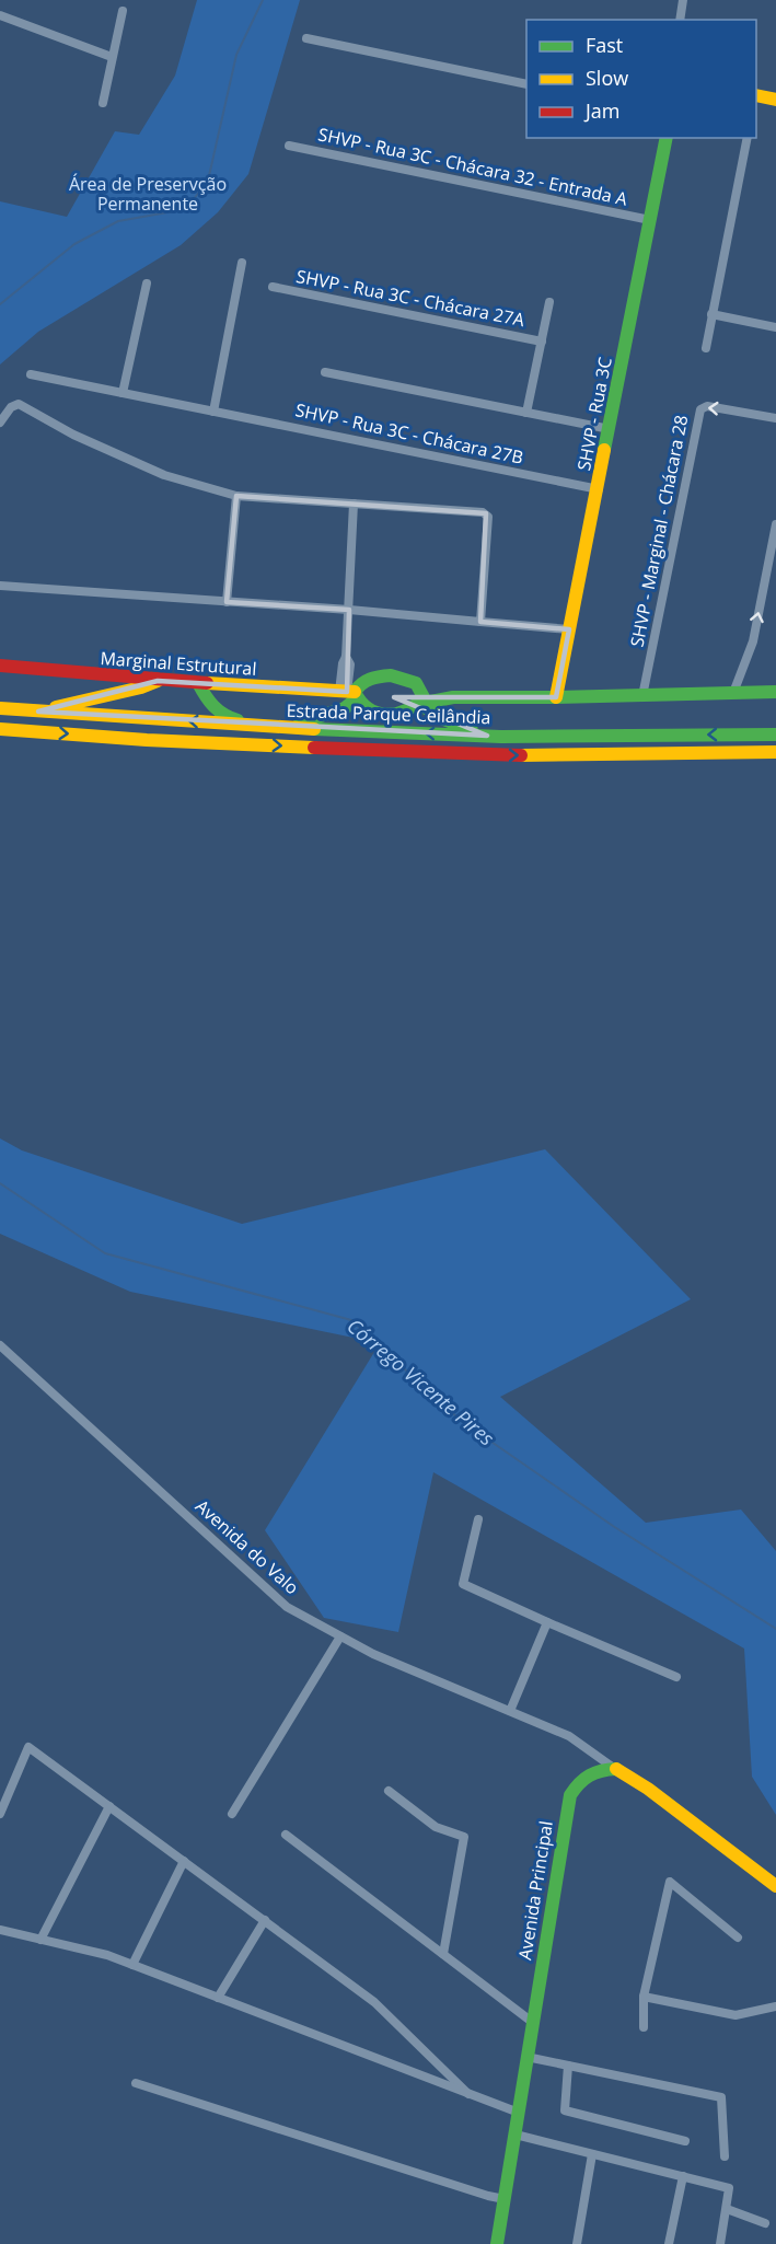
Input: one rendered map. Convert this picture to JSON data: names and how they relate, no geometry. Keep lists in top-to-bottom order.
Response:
{
  "streets": {
    "main road": [
      "SHVP - Rua 3C",
      "Marginal Estrutural",
      "Estrada Parque Ceilândia",
      "Avenida Principal"
    ],
    "street": [
      "SHVP - Rua 3C - Chácara 32 - Entrada A",
      "SHVP - Rua 3C - Chácara 27A",
      "SHVP - Rua 3C - Chácara 27B",
      "SHVP - Marginal - Chácara 28",
      "Avenida do Valo"
    ]
  },
  "crossings": [
    ["SHVP - Rua 3C - Chácara 32 - Entrada A", "SHVP - Rua 3C"],
    ["SHVP - Rua 3C", "SHVP - Rua 3C - Chácara 27B"],
    ["Avenida do Valo", "Avenida Principal"]
  ],
  "one_way": ["SHVP - Marginal - Chácara 28"],
  "water": ["Córrego Vicente Pires"],
  "parks": ["Área de Preservção Permanente"],
  "legend": ["Fast", "Slow", "Jam"]
}
